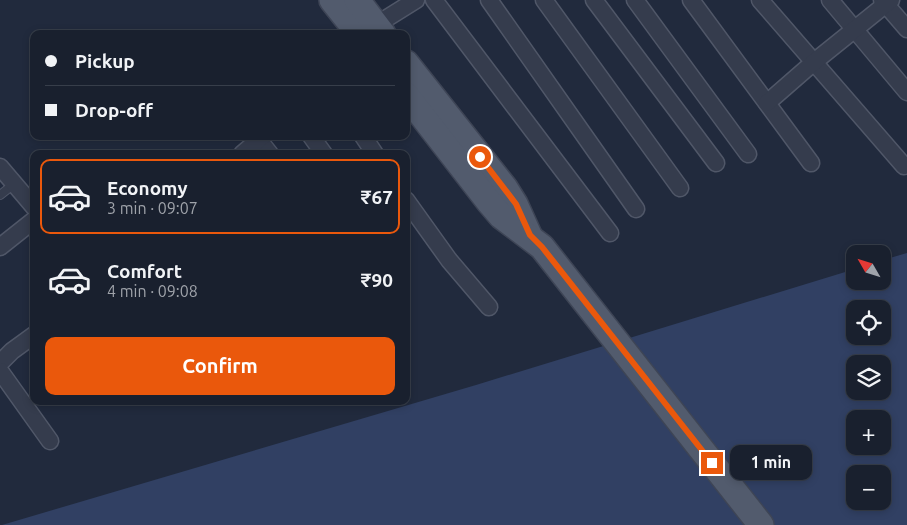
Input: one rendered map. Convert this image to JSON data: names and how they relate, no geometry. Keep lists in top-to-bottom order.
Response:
{
  "north": "top left",
  "page": {
    "banner": ["Pickup", "Drop-off"],
    "list": [
      {
        "name": "Economy",
        "note": "3 min · 09:07",
        "value": "₹67"
      },
      {
        "name": "Comfort",
        "note": "4 min · 09:08",
        "value": "₹90"
      }
    ],
    "map_buttons": ["+", "−"],
    "buttons": "Confirm",
    "bubble": "1 min"
  }
}
